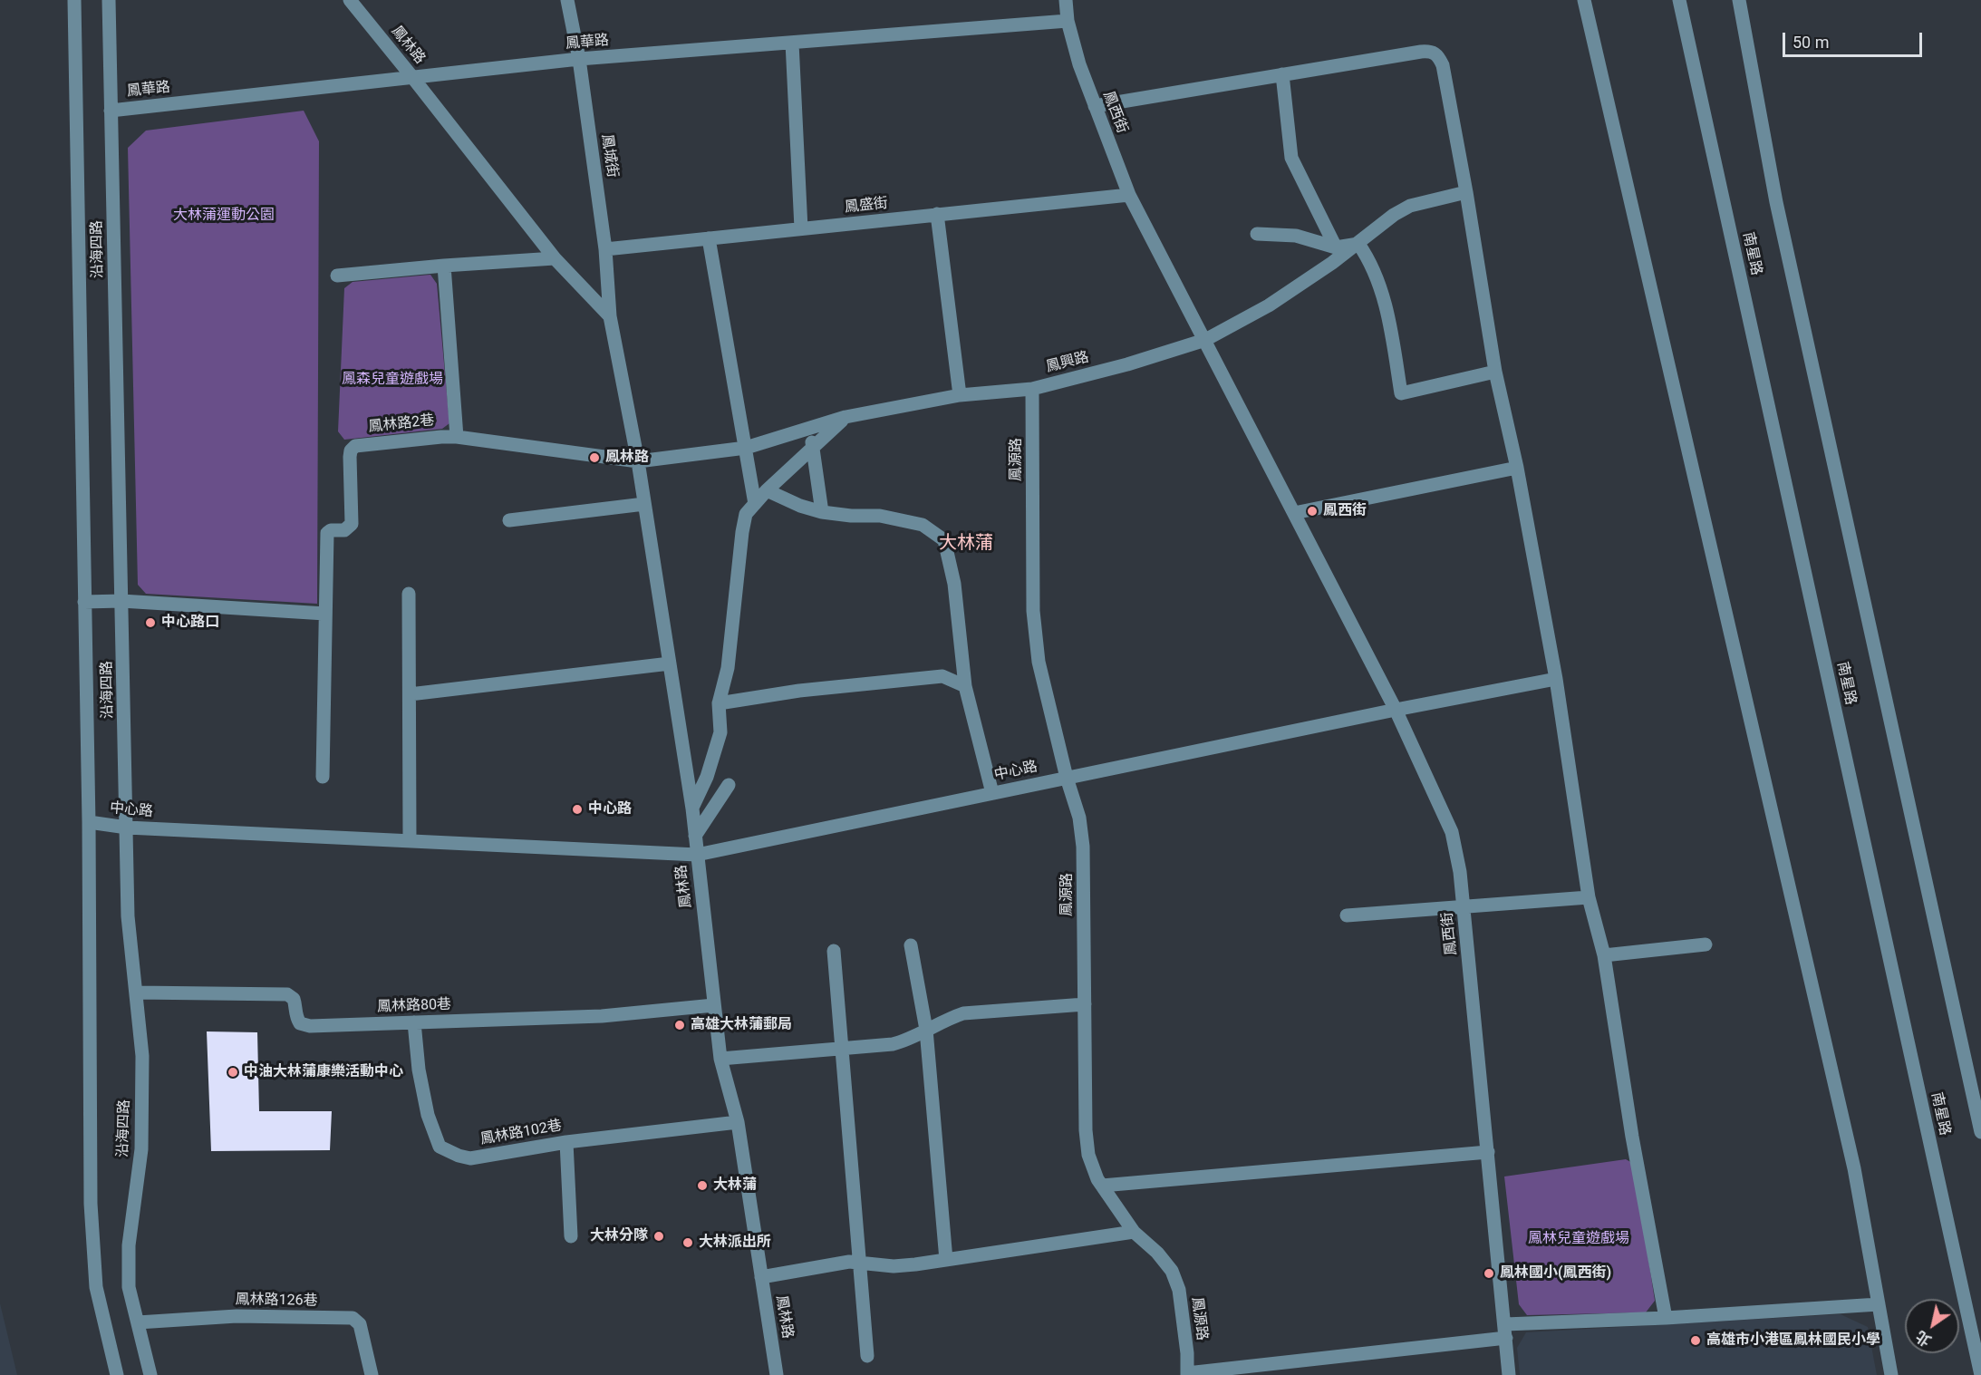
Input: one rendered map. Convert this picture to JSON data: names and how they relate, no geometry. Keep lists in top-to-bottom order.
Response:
{
  "streets": {
    "street": [
      "鳳華路",
      "鳳林路",
      "鳳西街",
      "鳳城街",
      "鳳盛街",
      "沿海四路",
      "南星路",
      "鳳興路",
      "鳳林路2巷",
      "鳳源路",
      "中心路",
      "鳳林路80巷",
      "鳳林路102巷",
      "鳳林路126巷"
    ]
  },
  "crossings": [
    ["鳳華路", "鳳林路"],
    ["鳳華路", "鳳西街"],
    ["鳳華路", "鳳城街"],
    ["鳳華路", "沿海四路"],
    ["鳳林路", "鳳城街"],
    ["鳳林路", "鳳興路"],
    ["鳳林路", "鳳林路2巷"],
    ["鳳林路", "中心路"],
    ["鳳林路", "鳳林路80巷"],
    ["鳳林路", "鳳林路102巷"],
    ["鳳西街", "鳳盛街"],
    ["鳳西街", "鳳興路"],
    ["鳳西街", "中心路"],
    ["鳳城街", "鳳盛街"],
    ["沿海四路", "中心路"],
    ["沿海四路", "鳳林路80巷"],
    ["沿海四路", "鳳林路126巷"],
    ["鳳興路", "鳳林路2巷"],
    ["鳳興路", "鳳源路"],
    ["鳳源路", "中心路"],
    ["鳳林路80巷", "鳳林路102巷"]
  ],
  "districts": ["大林蒲"],
  "parks": ["大林蒲運動公園", "鳳森兒童遊戲場", "鳳林兒童遊戲場"],
  "places": [
    "鳳林路",
    "鳳西街",
    "中心路口",
    "中心路",
    "高雄大林蒲郵局",
    "中油大林蒲康樂活動中心",
    "大林蒲",
    "大林分隊",
    "大林派出所",
    "鳳林國小(鳳西街)",
    "高雄市小港區鳳林國民小學"
  ],
  "scale_bar": "50 m",
  "north": "bottom left"
}
